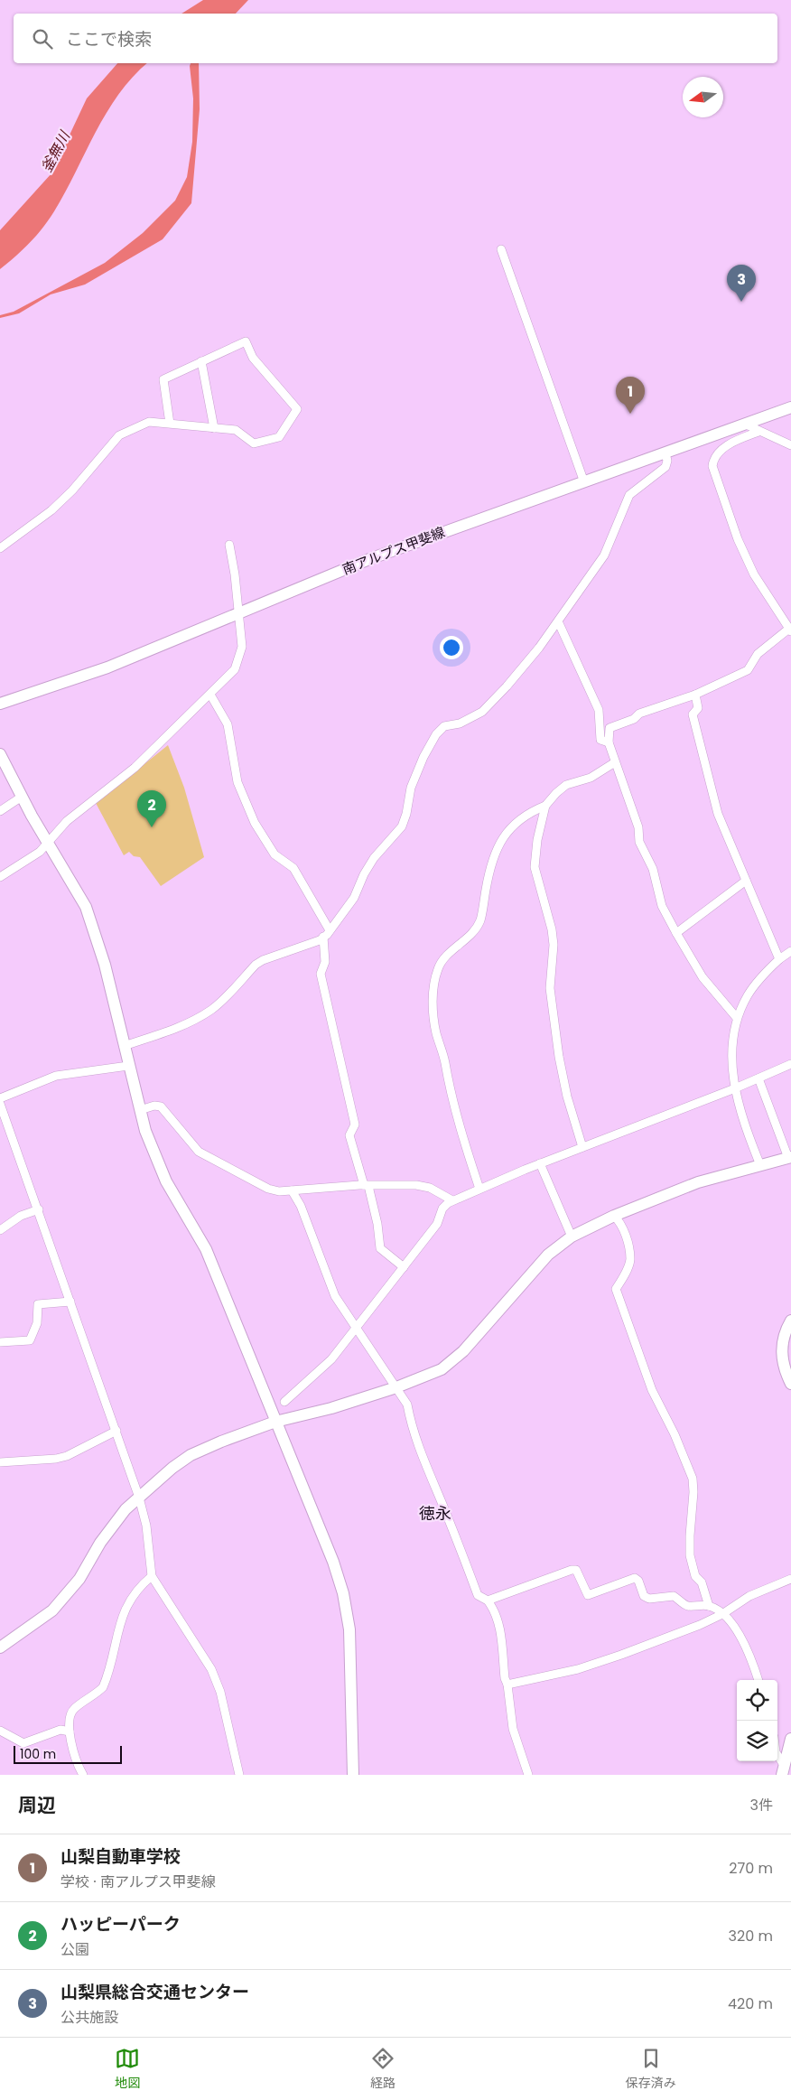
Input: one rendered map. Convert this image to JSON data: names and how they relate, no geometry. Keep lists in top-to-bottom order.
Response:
{
  "streets": {
    "street": ["南アルプス甲斐線"]
  },
  "districts": ["徳永"],
  "water": ["釜無川"],
  "scale_bar": "100 m",
  "north": "left",
  "page": {
    "search": "ここで検索",
    "pins": ["3", "1", "2"],
    "scale": "100 m",
    "heading": ["周辺", "3件"],
    "list": [
      {
        "mark": "1",
        "name": "山梨自動車学校",
        "note": "学校 · 南アルプス甲斐線",
        "value": "270 m"
      },
      {
        "mark": "2",
        "name": "ハッピーパーク",
        "note": "公園",
        "value": "320 m"
      },
      {
        "mark": "3",
        "name": "山梨県総合交通センター",
        "note": "公共施設",
        "value": "420 m"
      }
    ],
    "nav": ["地図", "経路", "保存済み"]
  }
}
